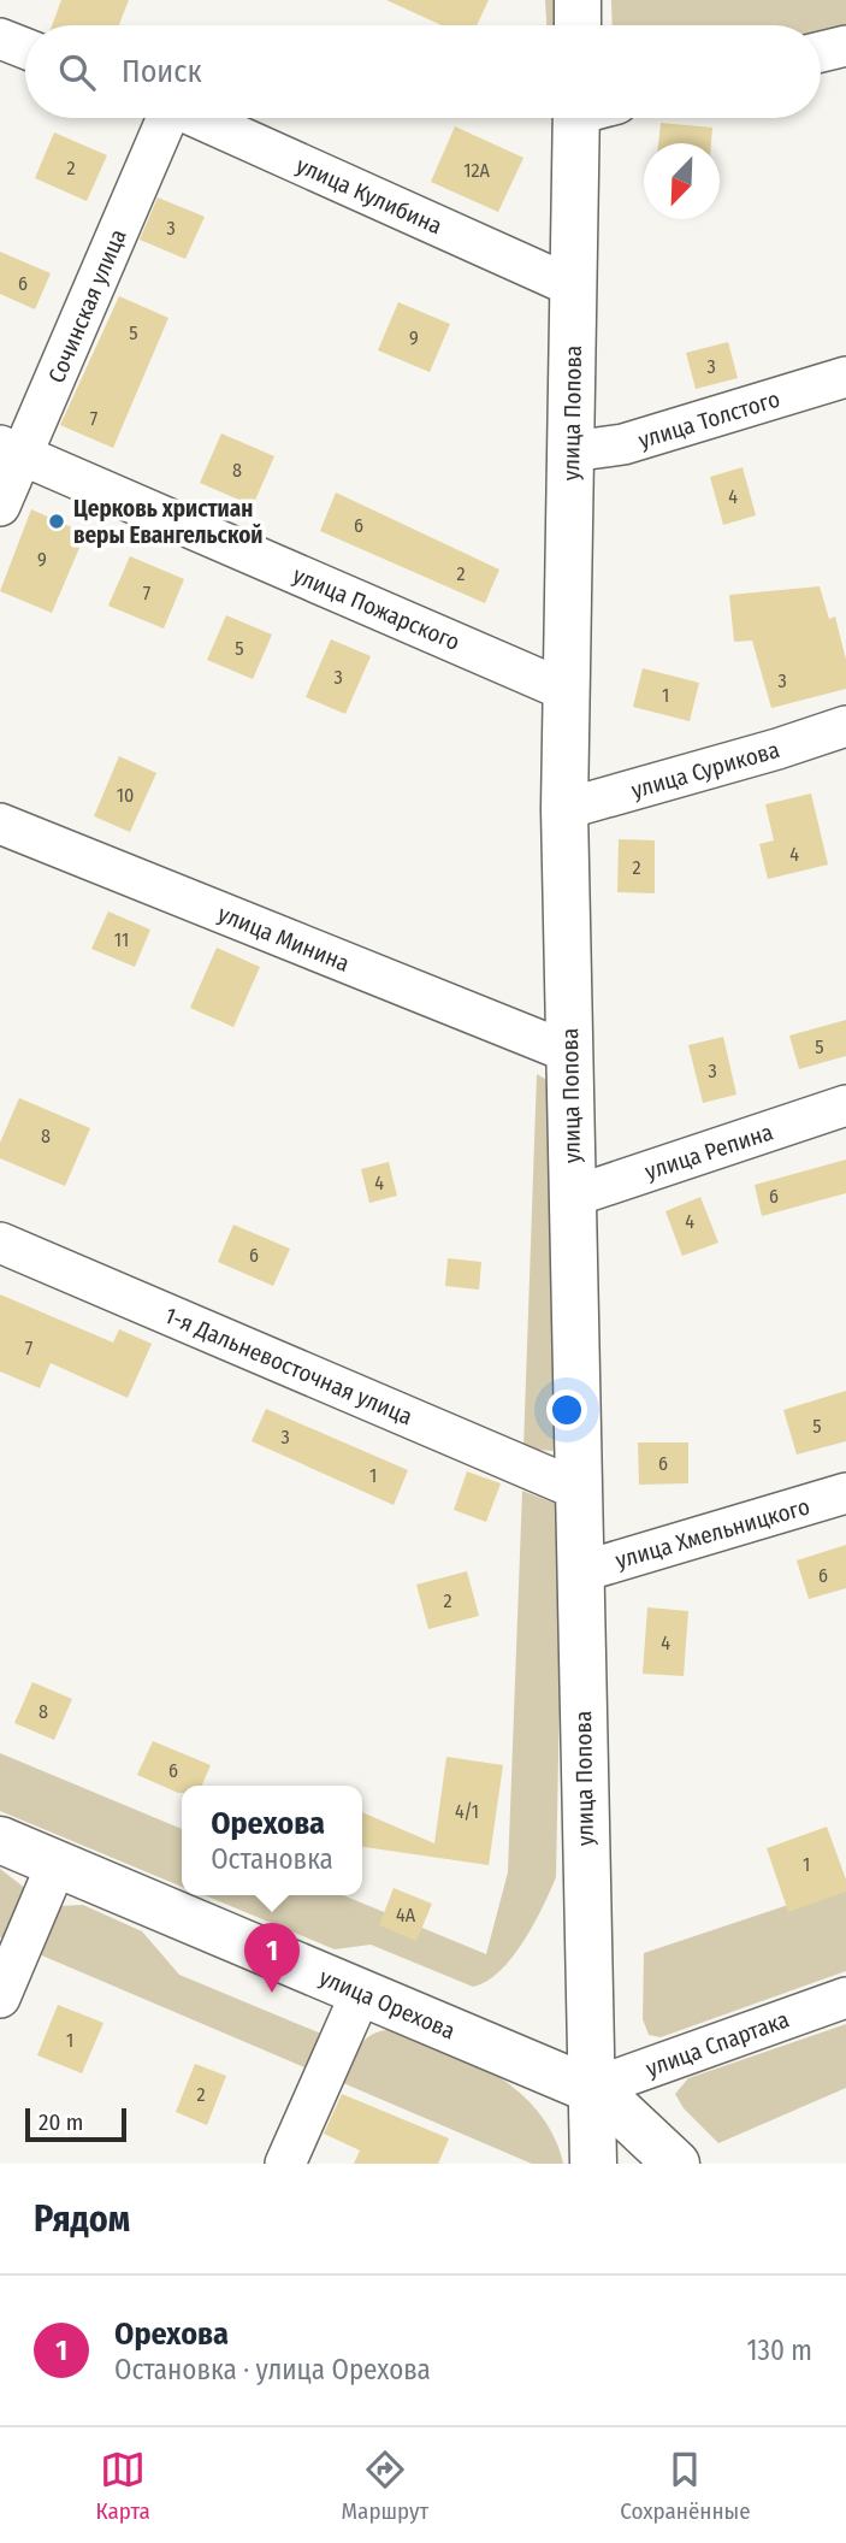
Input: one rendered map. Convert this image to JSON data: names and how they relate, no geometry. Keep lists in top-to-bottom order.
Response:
{
  "streets": {
    "street": [
      "улица Кулибина",
      "Сочинская улица",
      "улица Попова",
      "улица Толстого",
      "улица Пожарского",
      "улица Сурикова",
      "улица Минина",
      "улица Репина",
      "1-я Дальневосточная улица",
      "улица Хмельницкого",
      "улица Орехова",
      "улица Спартака"
    ]
  },
  "crossings": [
    ["улица Кулибина", "улица Попова"],
    ["Сочинская улица", "улица Пожарского"],
    ["улица Попова", "улица Толстого"],
    ["улица Попова", "улица Пожарского"],
    ["улица Попова", "улица Сурикова"],
    ["улица Попова", "улица Минина"],
    ["улица Попова", "улица Репина"],
    ["улица Попова", "1-я Дальневосточная улица"],
    ["улица Попова", "улица Хмельницкого"],
    ["улица Попова", "улица Орехова"],
    ["улица Попова", "улица Спартака"],
    ["улица Орехова", "улица Спартака"]
  ],
  "places": ["Церковь христиан веры Евангельской"],
  "house_numbers": [
    "2",
    "12А",
    "3",
    "6",
    "5",
    "9",
    "3",
    "7",
    "8",
    "4",
    "6",
    "9",
    "2",
    "7",
    "5",
    "3",
    "3",
    "1",
    "10",
    "4",
    "2",
    "11",
    "5",
    "3",
    "8",
    "4",
    "6",
    "4",
    "6",
    "7",
    "5",
    "3",
    "6",
    "1",
    "6",
    "2",
    "4",
    "8",
    "6",
    "4/1",
    "1",
    "4А",
    "1",
    "2"
  ],
  "scale_bar": "20 m",
  "north": "bottom left",
  "page": {
    "search": "Поиск",
    "popup": ["Орехова", "Остановка"],
    "pins": "1",
    "scale": "20 m",
    "heading": "Рядом",
    "list": [
      {
        "mark": "1",
        "name": "Орехова",
        "note": "Остановка · улица Орехова",
        "value": "130 m"
      }
    ],
    "nav": ["Карта", "Маршрут", "Сохранённые"]
  }
}
